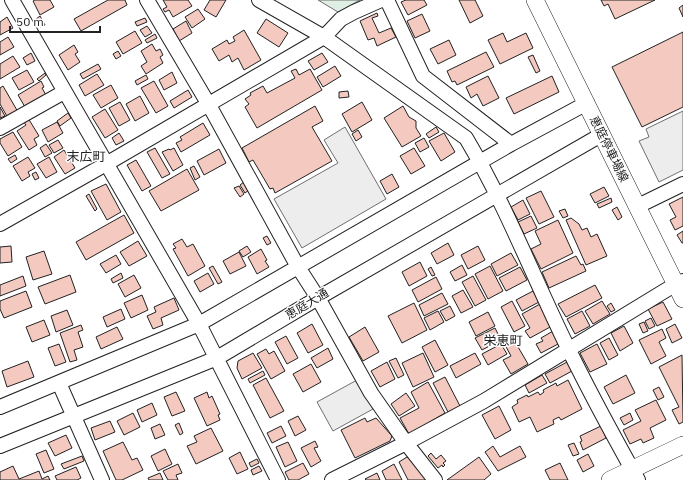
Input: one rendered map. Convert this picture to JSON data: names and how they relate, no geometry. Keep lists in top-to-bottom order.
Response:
{
  "streets": {
    "main road": ["恵庭停車場線"],
    "street": ["恵庭大通"]
  },
  "crossings": [
    ["恵庭停車場線", "恵庭大通"]
  ],
  "districts": ["末広町", "栄恵町"],
  "scale_bar": "50 m"
}
